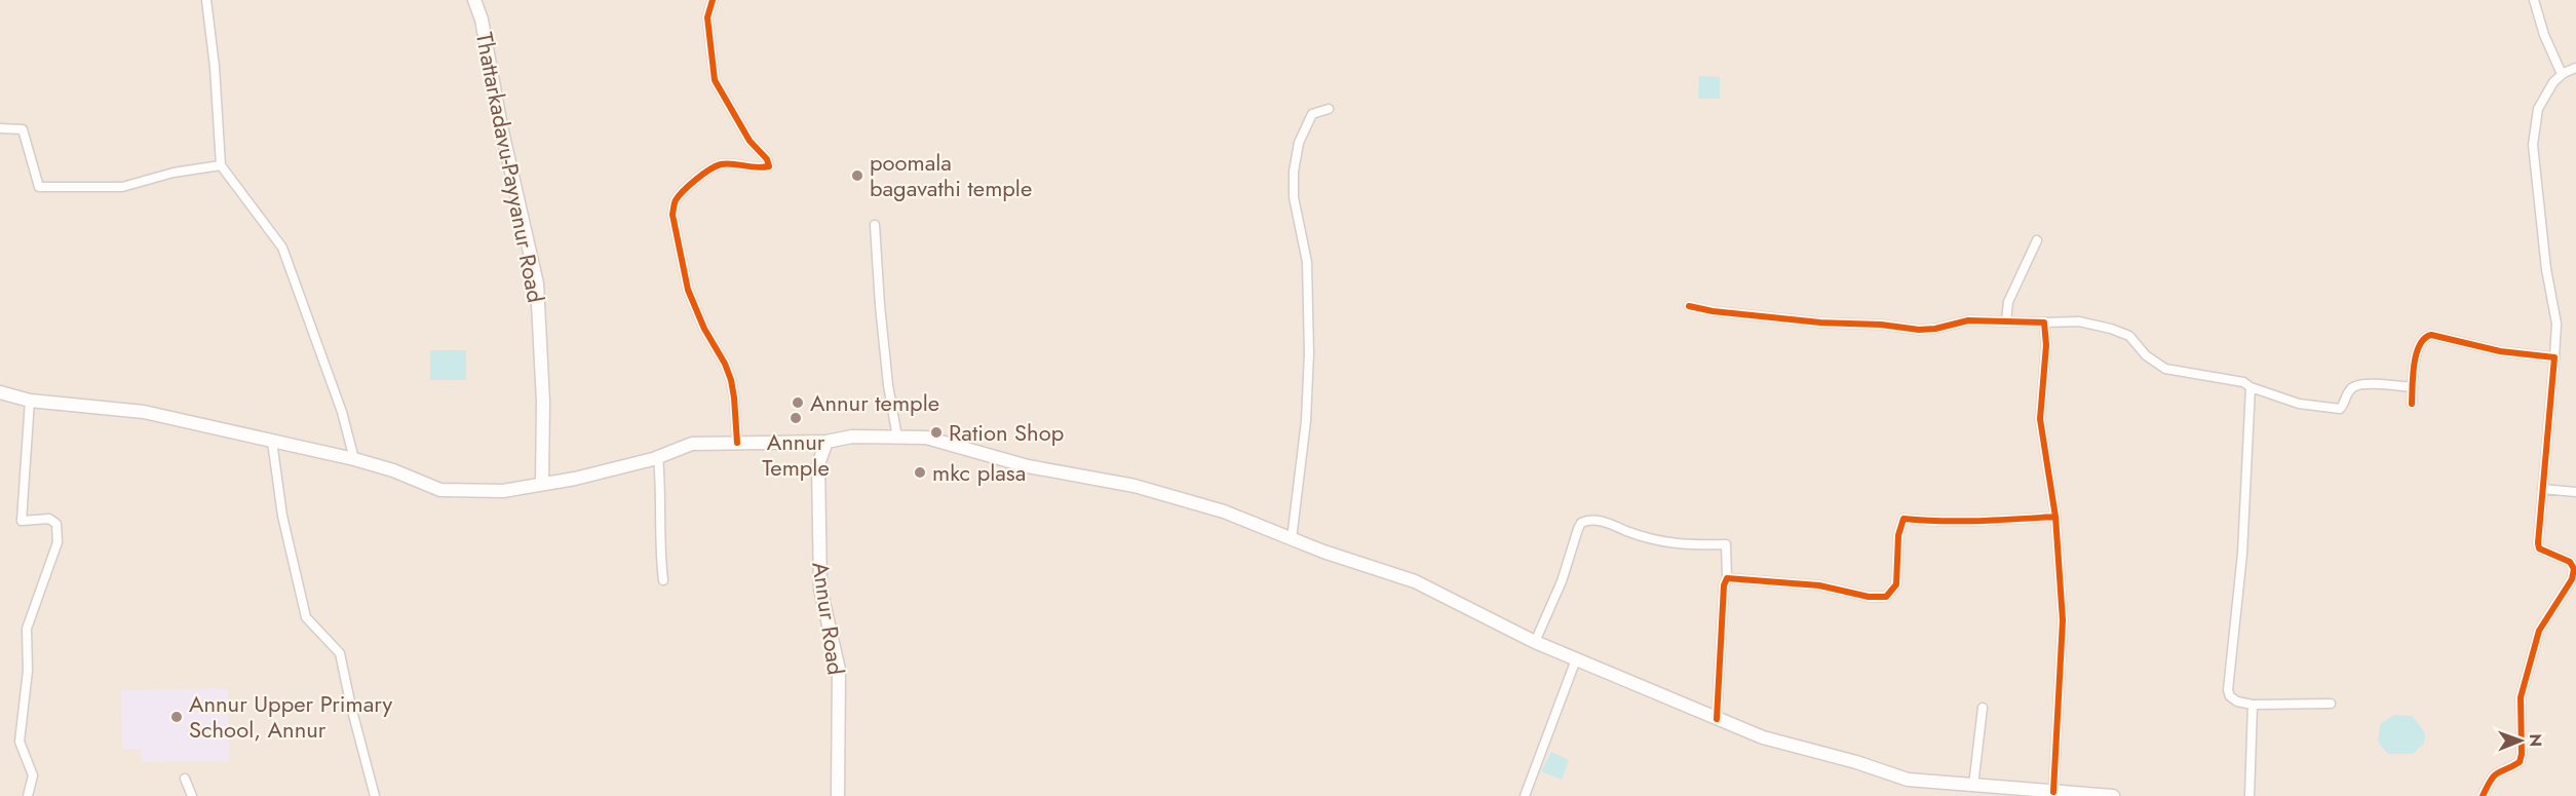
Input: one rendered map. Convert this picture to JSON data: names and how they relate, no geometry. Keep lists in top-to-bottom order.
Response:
{
  "streets": {
    "main road": ["Thattarkadavu-Payyanur Road", "Annur Road"]
  },
  "places": [
    "poomala bagavathi temple",
    "Annur temple",
    "Annur Temple",
    "Ration Shop",
    "mkc plasa",
    "Annur Upper Primary School, Annur"
  ],
  "north": "right"
}
